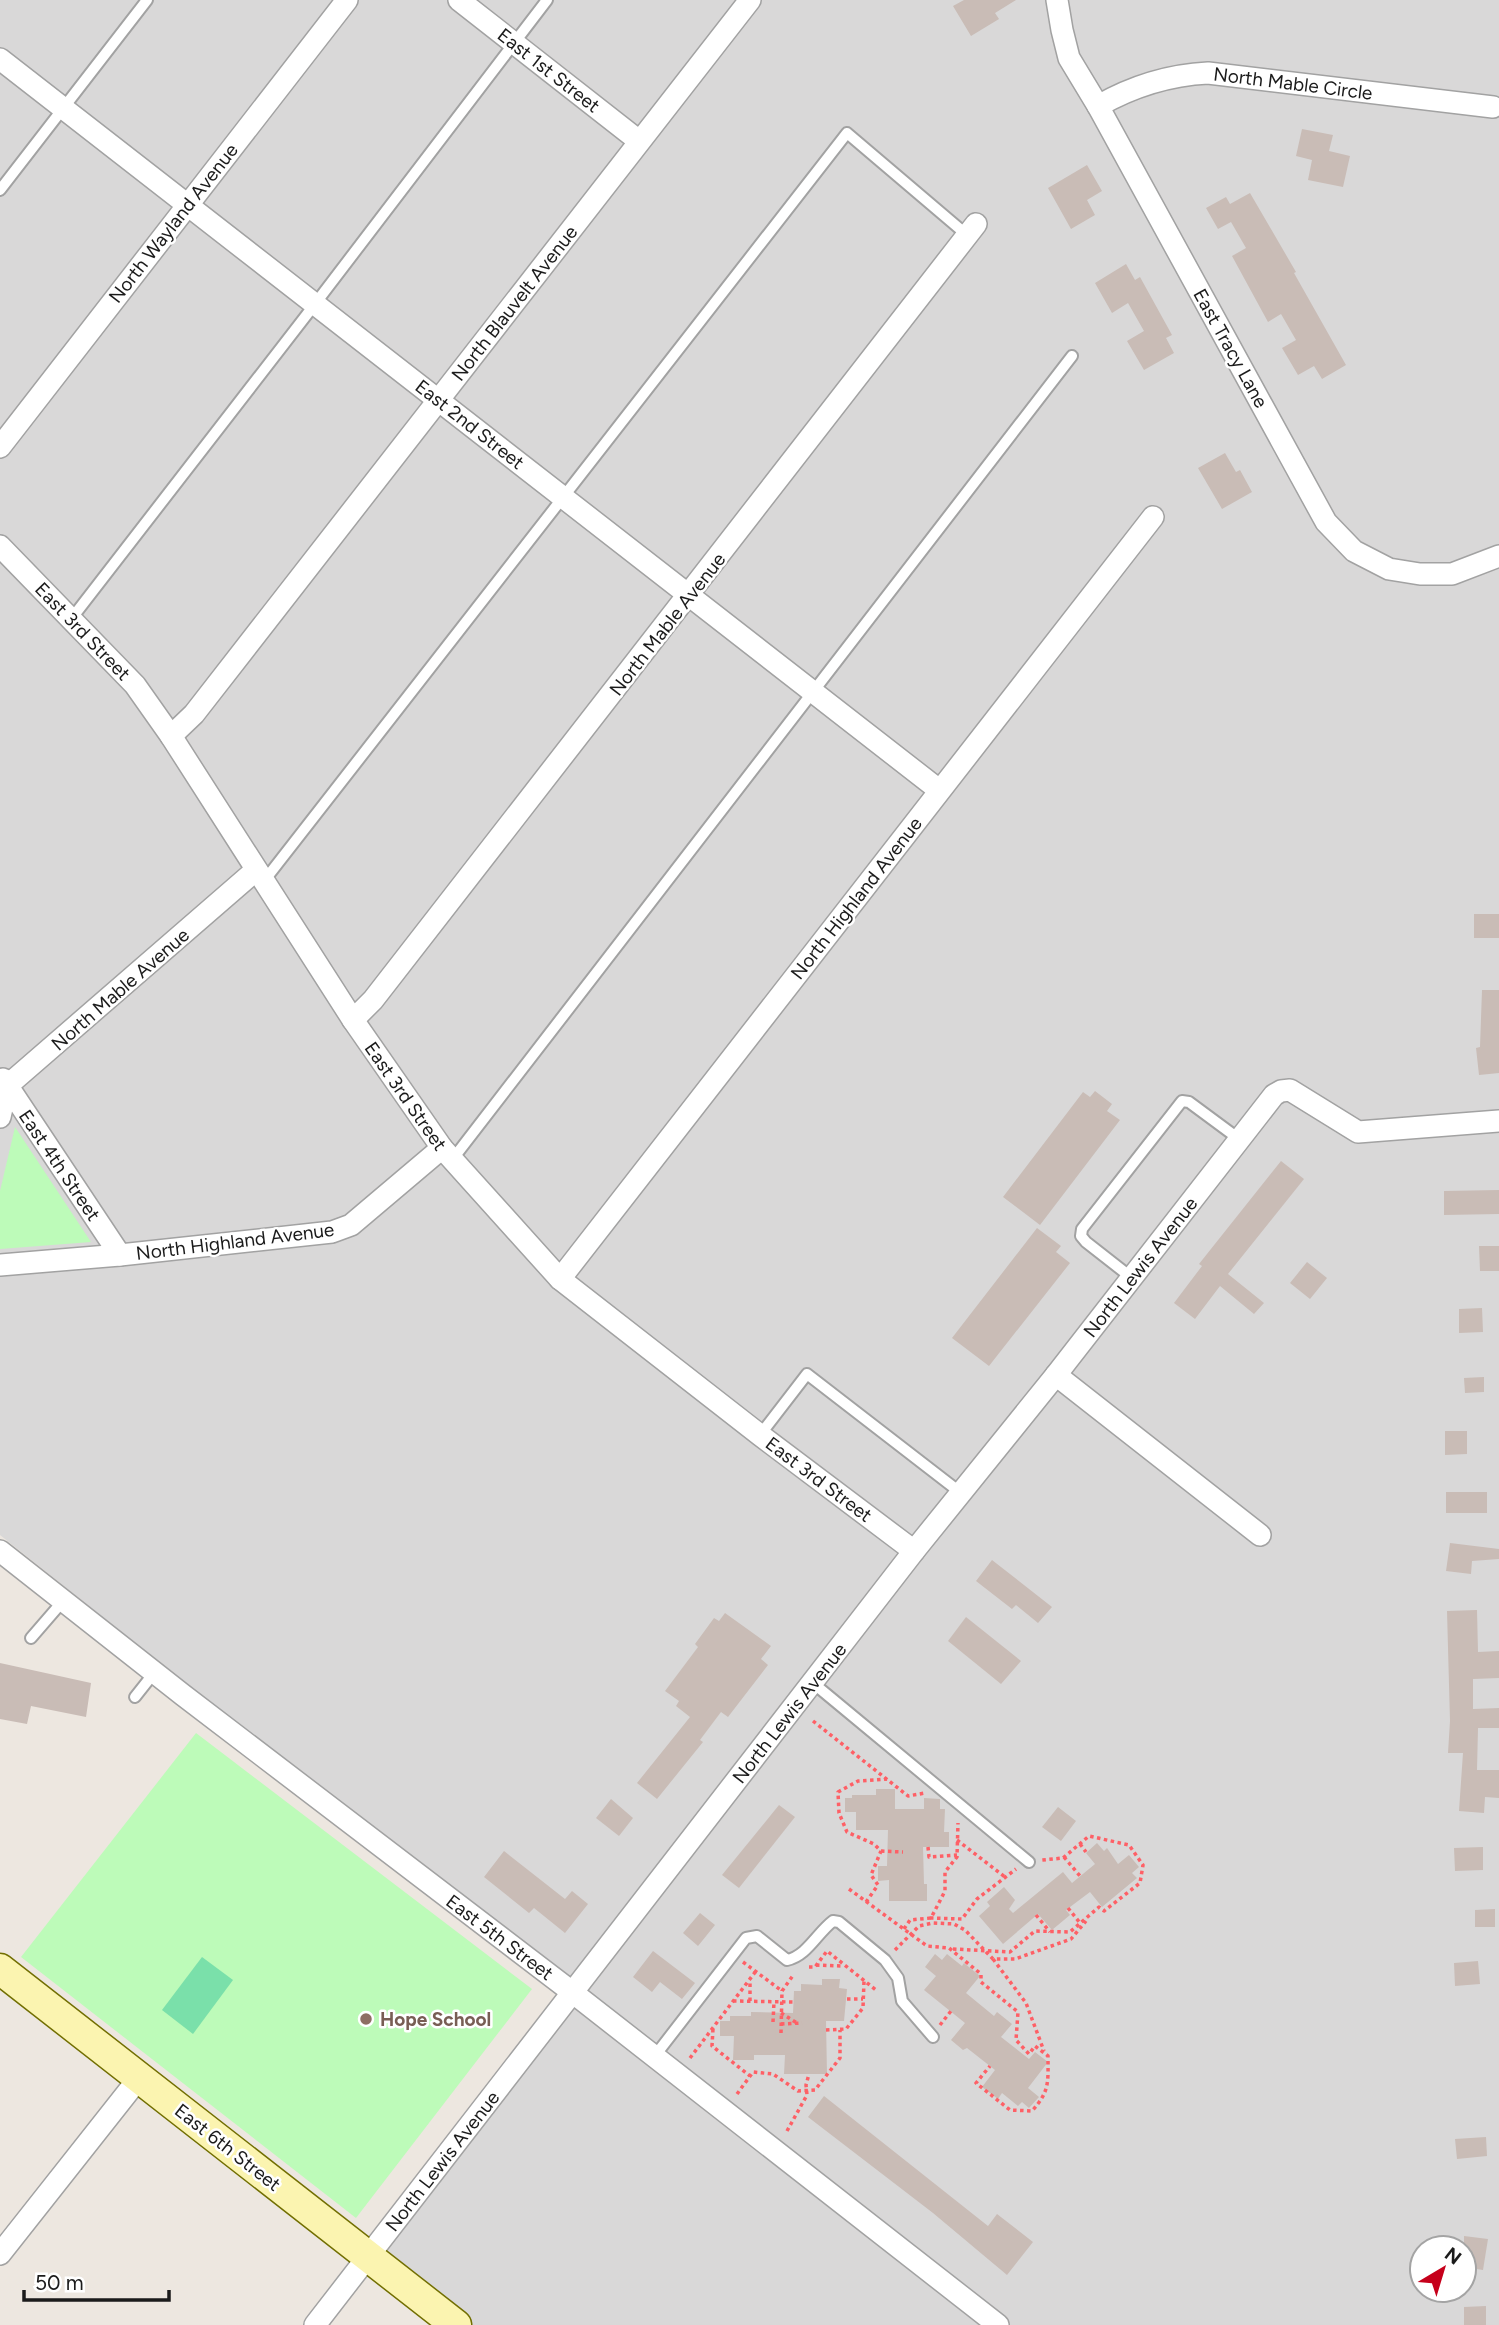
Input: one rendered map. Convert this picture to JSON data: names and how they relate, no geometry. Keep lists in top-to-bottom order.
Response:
{
  "streets": {
    "main road": ["East 6th Street"],
    "street": [
      "East 1st Street",
      "North Mable Circle",
      "North Wayland Avenue",
      "North Blauvelt Avenue",
      "East Tracy Lane",
      "East 2nd Street",
      "North Mable Avenue",
      "East 3rd Street",
      "North Highland Avenue",
      "East 4th Street",
      "North Lewis Avenue",
      "East 5th Street"
    ]
  },
  "crossings": [
    ["East 1st Street", "North Blauvelt Avenue"],
    ["North Mable Circle", "East Tracy Lane"],
    ["North Wayland Avenue", "East 2nd Street"],
    ["North Blauvelt Avenue", "East 2nd Street"],
    ["North Blauvelt Avenue", "East 3rd Street"],
    ["East 2nd Street", "North Mable Avenue"],
    ["East 2nd Street", "North Highland Avenue"],
    ["North Mable Avenue", "East 3rd Street"],
    ["North Mable Avenue", "East 4th Street"],
    ["East 3rd Street", "North Highland Avenue"],
    ["East 3rd Street", "North Lewis Avenue"],
    ["North Highland Avenue", "East 4th Street"],
    ["North Lewis Avenue", "East 5th Street"],
    ["North Lewis Avenue", "East 6th Street"]
  ],
  "places": ["Hope School"],
  "scale_bar": "50 m",
  "north": "top right"
}
